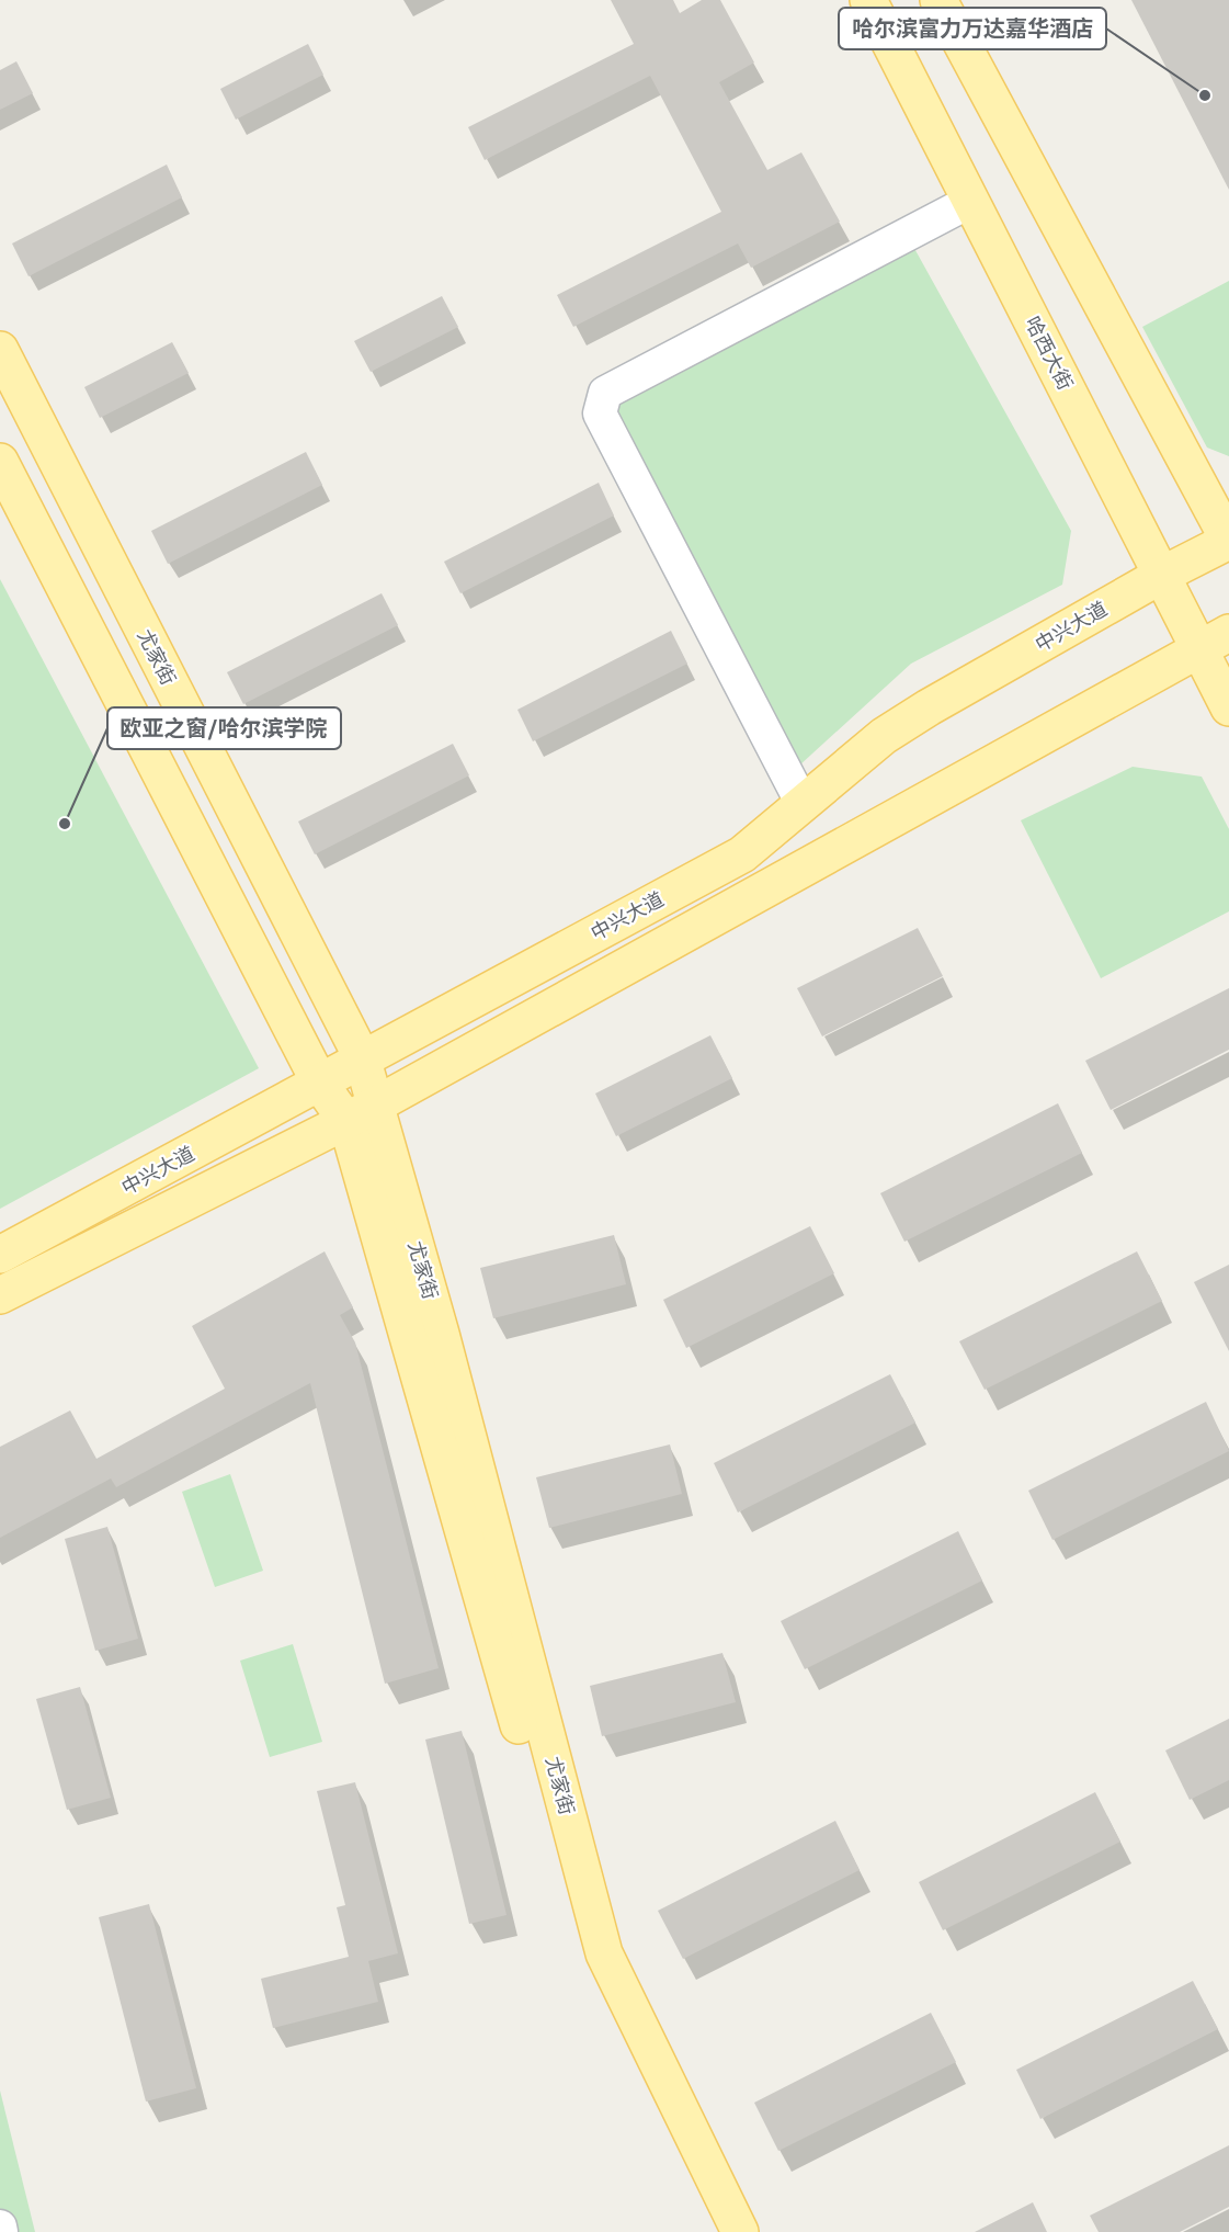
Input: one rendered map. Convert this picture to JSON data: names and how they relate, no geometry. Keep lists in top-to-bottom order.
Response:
{
  "streets": {
    "main road": ["哈西大街", "中兴大道", "尤家街"]
  },
  "crossings": [
    ["哈西大街", "中兴大道"],
    ["中兴大道", "尤家街"]
  ],
  "places": ["哈尔滨富力万达嘉华酒店", "欧亚之窗/哈尔滨学院"]
}
